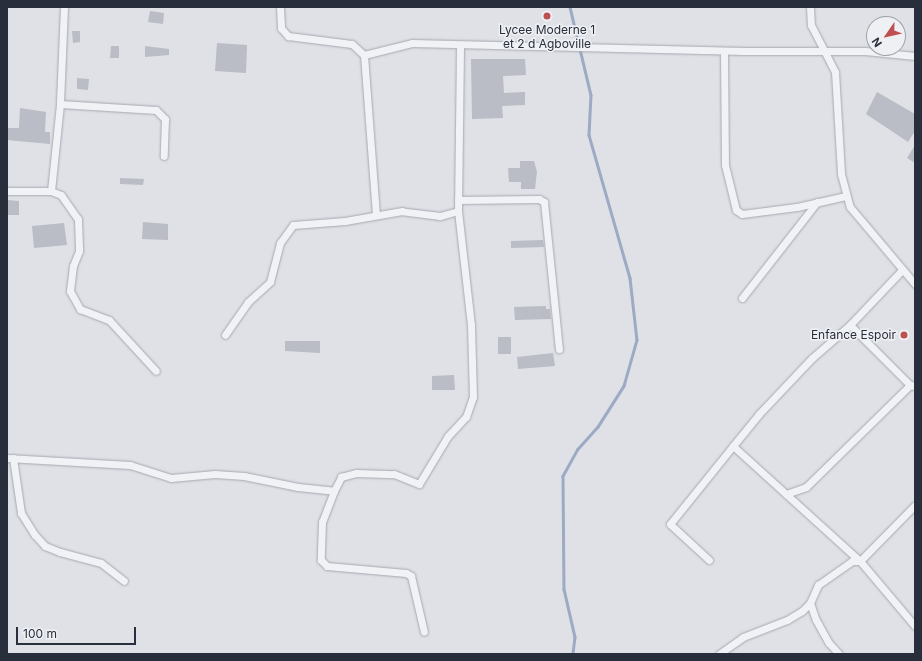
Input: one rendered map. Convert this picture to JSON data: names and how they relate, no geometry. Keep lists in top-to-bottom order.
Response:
{
  "places": ["Lycee Moderne 1 et 2 d Agboville", "Enfance Espoir"],
  "scale_bar": "100 m",
  "north": "bottom left"
}
